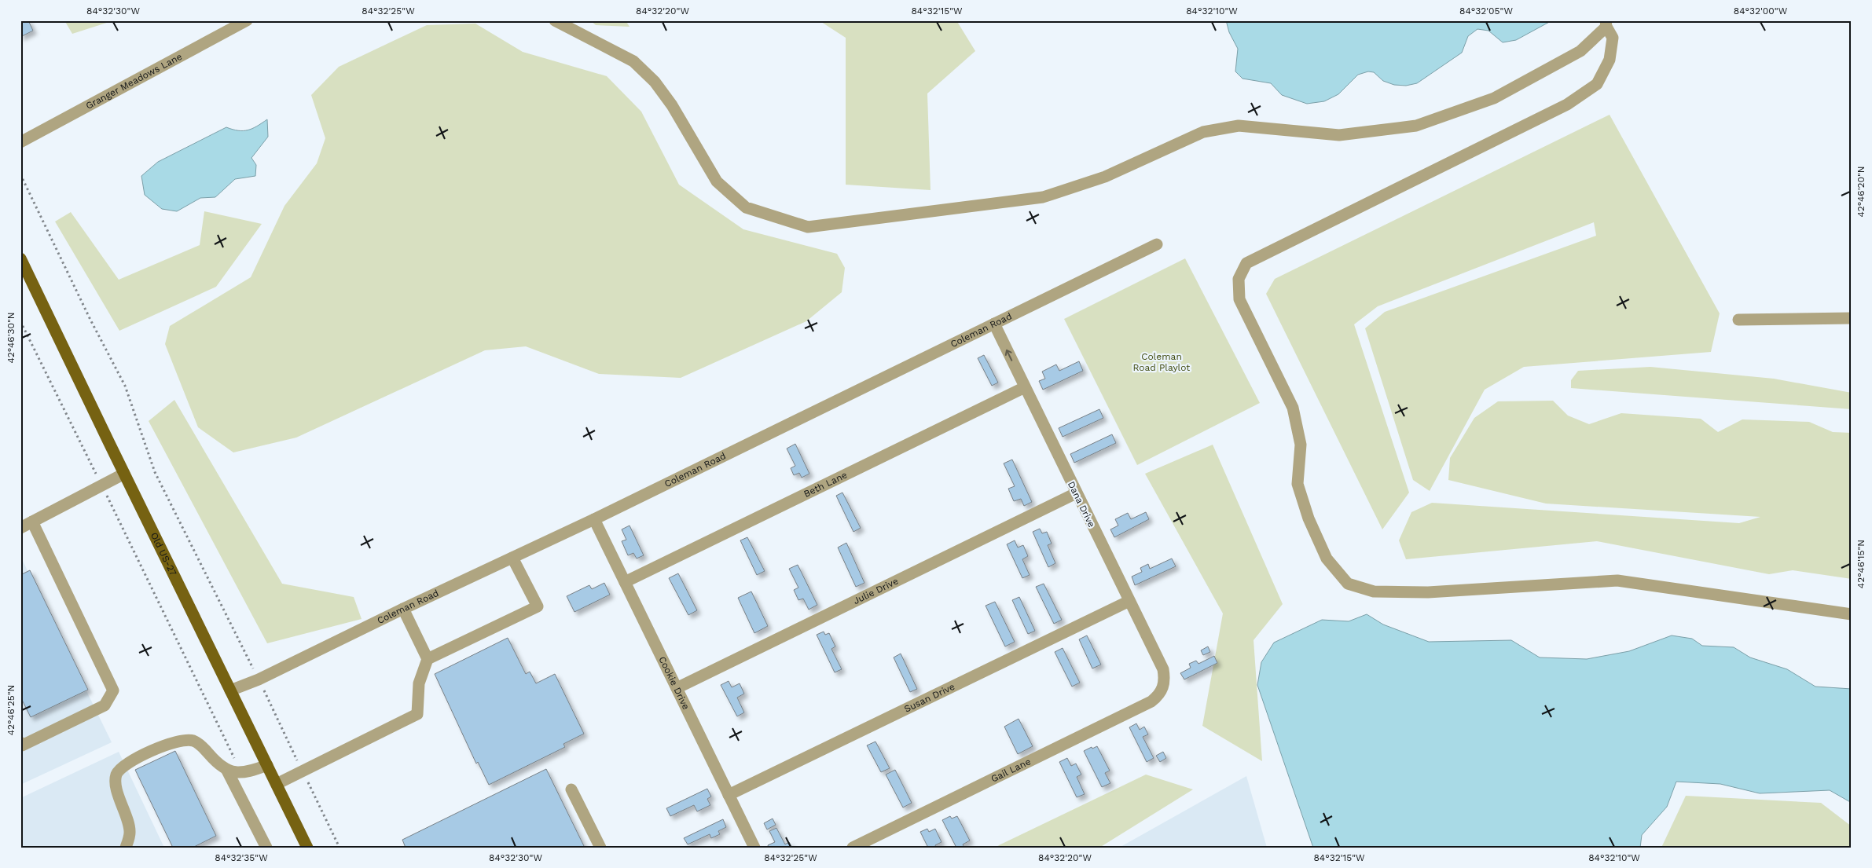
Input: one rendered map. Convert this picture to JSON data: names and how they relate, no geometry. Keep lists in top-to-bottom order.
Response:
{
  "streets": {
    "main road": ["Old US-27"],
    "street": [
      "Granger Meadows Lane",
      "Coleman Road",
      "Beth Lane",
      "Dana Drive",
      "Julie Drive",
      "Cookie Drive",
      "Susan Drive",
      "Gail Lane"
    ]
  },
  "crossings": [
    ["Coleman Road", "Dana Drive"],
    ["Coleman Road", "Old US-27"],
    ["Coleman Road", "Cookie Drive"],
    ["Beth Lane", "Dana Drive"],
    ["Beth Lane", "Cookie Drive"],
    ["Dana Drive", "Julie Drive"],
    ["Dana Drive", "Susan Drive"],
    ["Dana Drive", "Gail Lane"],
    ["Julie Drive", "Cookie Drive"],
    ["Cookie Drive", "Susan Drive"]
  ],
  "parks": ["Coleman Road Playlot"],
  "coordinates": [
    "84°32'30\"W",
    "84°32'25\"W",
    "84°32'20\"W",
    "84°32'15\"W",
    "84°32'10\"W",
    "84°32'05\"W",
    "84°32'00\"W",
    "42°46'20\"N",
    "42°46'30\"N",
    "42°46'15\"N",
    "42°46'25\"N",
    "84°32'35\"W"
  ]
}
